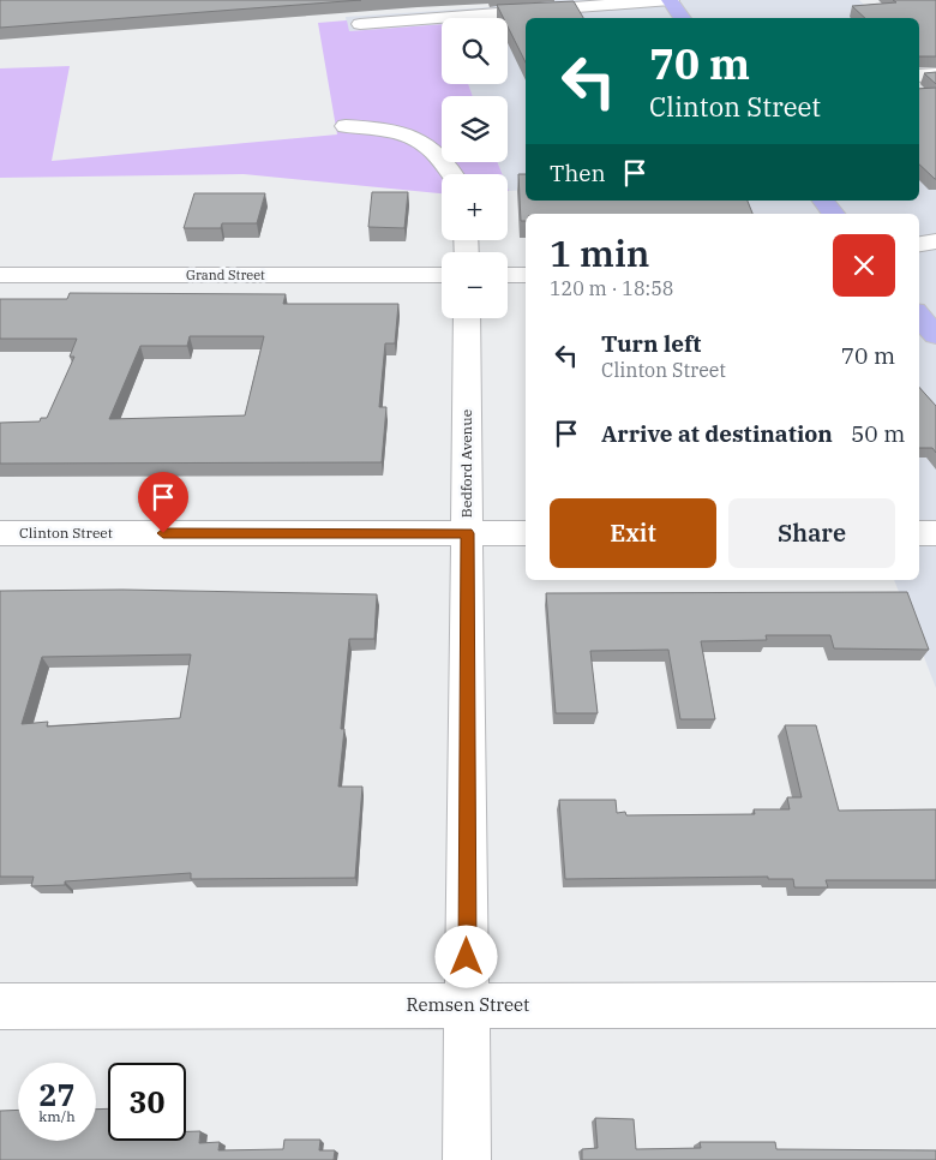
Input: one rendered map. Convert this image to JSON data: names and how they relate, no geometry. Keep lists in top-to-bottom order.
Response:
{
  "streets": {
    "street": [
      "Grand Street",
      "Bedford Avenue",
      "Clinton Street",
      "Remsen Street"
    ]
  },
  "crossings": [
    ["Bedford Avenue", "Clinton Street"],
    ["Bedford Avenue", "Remsen Street"]
  ],
  "page": {
    "map_buttons": ["+", "−"],
    "turn": ["70 m", "Clinton Street"],
    "then": "Then",
    "heading": ["1 min", "120 m · 18:58"],
    "list": [
      {
        "name": "Turn left",
        "note": "Clinton Street",
        "value": "70 m"
      },
      {
        "name": "Arrive at destination",
        "value": "50 m"
      }
    ],
    "buttons": ["Exit", "Share"],
    "speed": "27 km/h",
    "limit": "30"
  }
}
